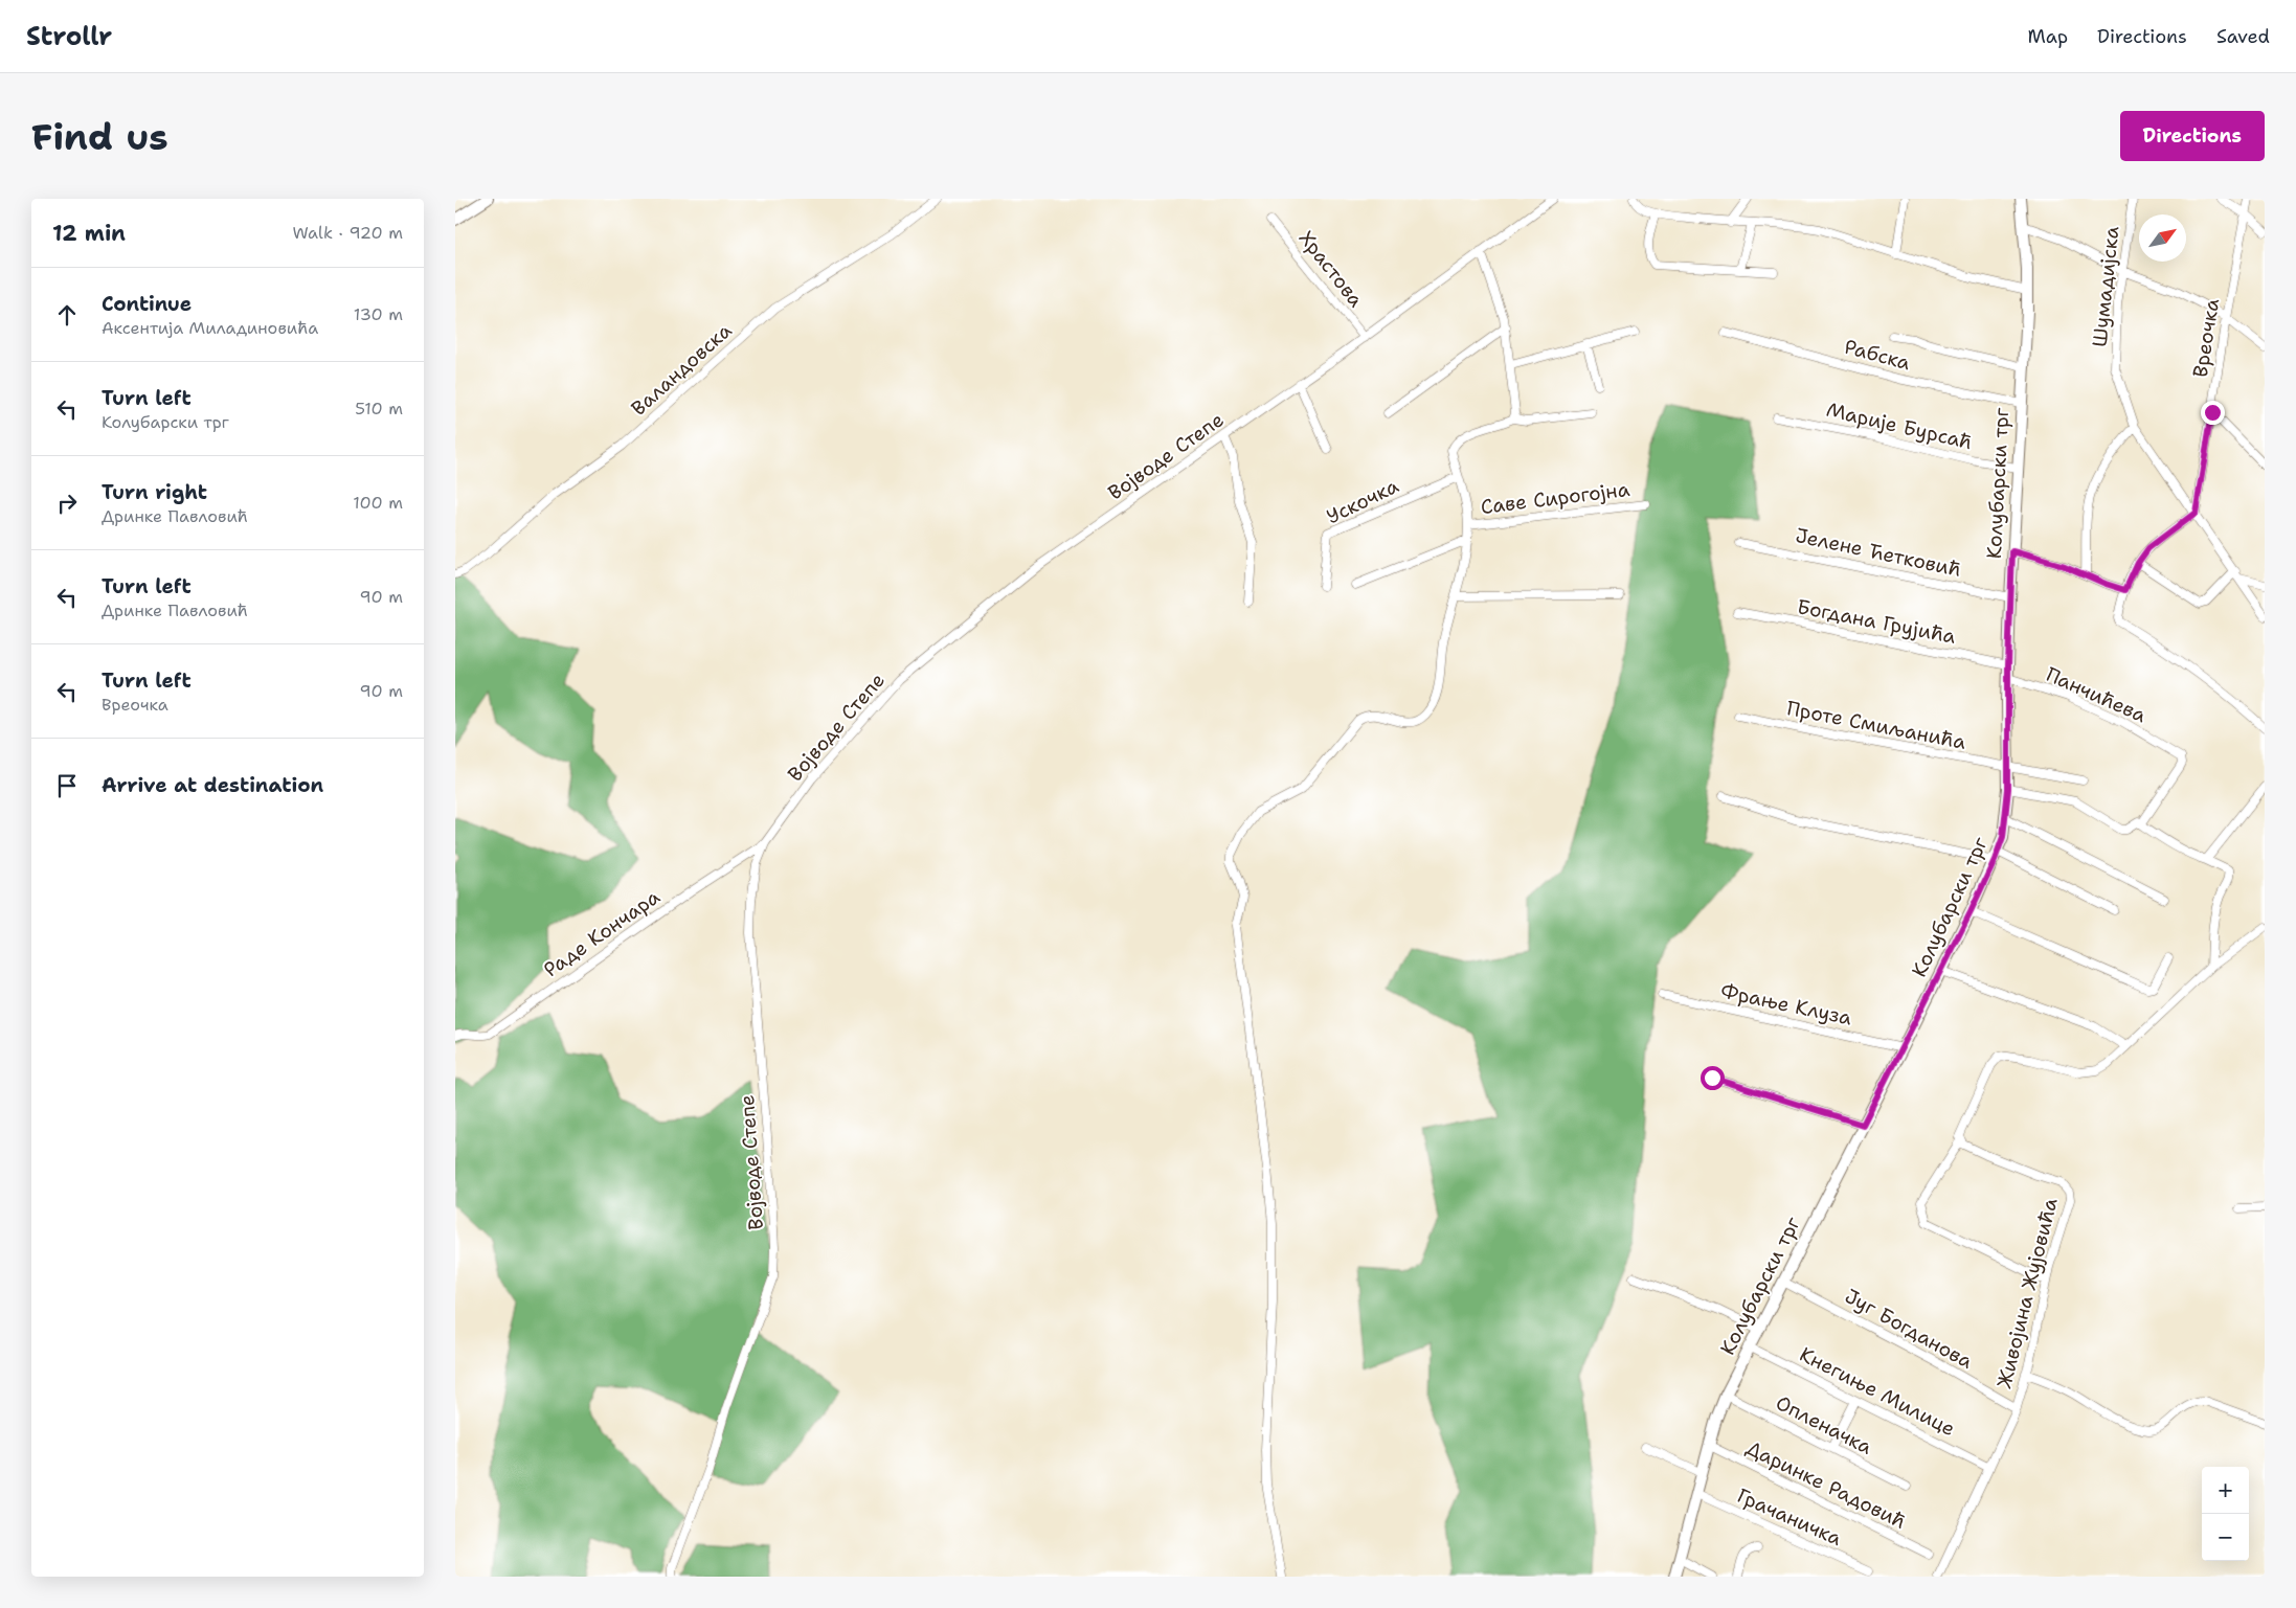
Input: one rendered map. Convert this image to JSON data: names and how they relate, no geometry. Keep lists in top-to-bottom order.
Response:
{
  "streets": {
    "street": [
      "Храстова",
      "Шумадијска",
      "Вреочка",
      "Рабска",
      "Валандовска",
      "Марије Бурсаћ",
      "Војводе Степе",
      "Колубарски трг",
      "Саве Сирогојна",
      "Ускочка",
      "Јелене Ћетковић",
      "Богдана Грујића",
      "Панчићева",
      "Проте Смиљанића",
      "Раде Кончара",
      "Фрање Клуза",
      "Живојина Жујовића",
      "Југ Богданова",
      "Кнегиње Милице",
      "Опленачка",
      "Даринке Радовић",
      "Грачаничка"
    ]
  },
  "crossings": [
    ["Храстова", "Војводе Степе"],
    ["Шумадијска", "Вреочка"],
    ["Рабска", "Колубарски трг"],
    ["Марије Бурсаћ", "Колубарски трг"],
    ["Војводе Степе", "Раде Кончара"],
    ["Колубарски трг", "Јелене Ћетковић"],
    ["Колубарски трг", "Богдана Грујића"],
    ["Колубарски трг", "Панчићева"],
    ["Колубарски трг", "Проте Смиљанића"],
    ["Колубарски трг", "Фрање Клуза"],
    ["Колубарски трг", "Југ Богданова"],
    ["Колубарски трг", "Кнегиње Милице"],
    ["Колубарски трг", "Опленачка"],
    ["Колубарски трг", "Даринке Радовић"],
    ["Колубарски трг", "Грачаничка"],
    ["Живојина Жујовића", "Југ Богданова"],
    ["Живојина Жујовића", "Кнегиње Милице"]
  ],
  "north": "top right",
  "page": {
    "header": "Strollr",
    "nav": ["Map", "Directions", "Saved"],
    "buttons": "Directions",
    "title": "Find us",
    "heading": ["12 min", "Walk · 920 m"],
    "list": [
      ["Continue", "Аксентија Миладиновића", "130 m"],
      ["Turn left", "Колубарски трг", "510 m"],
      ["Turn right", "Дринке Павловић", "100 m"],
      ["Turn left", "Дринке Павловић", "90 m"],
      ["Turn left", "Вреочка", "90 m"],
      "Arrive at destination"
    ],
    "map_buttons": ["+", "−"]
  }
}
